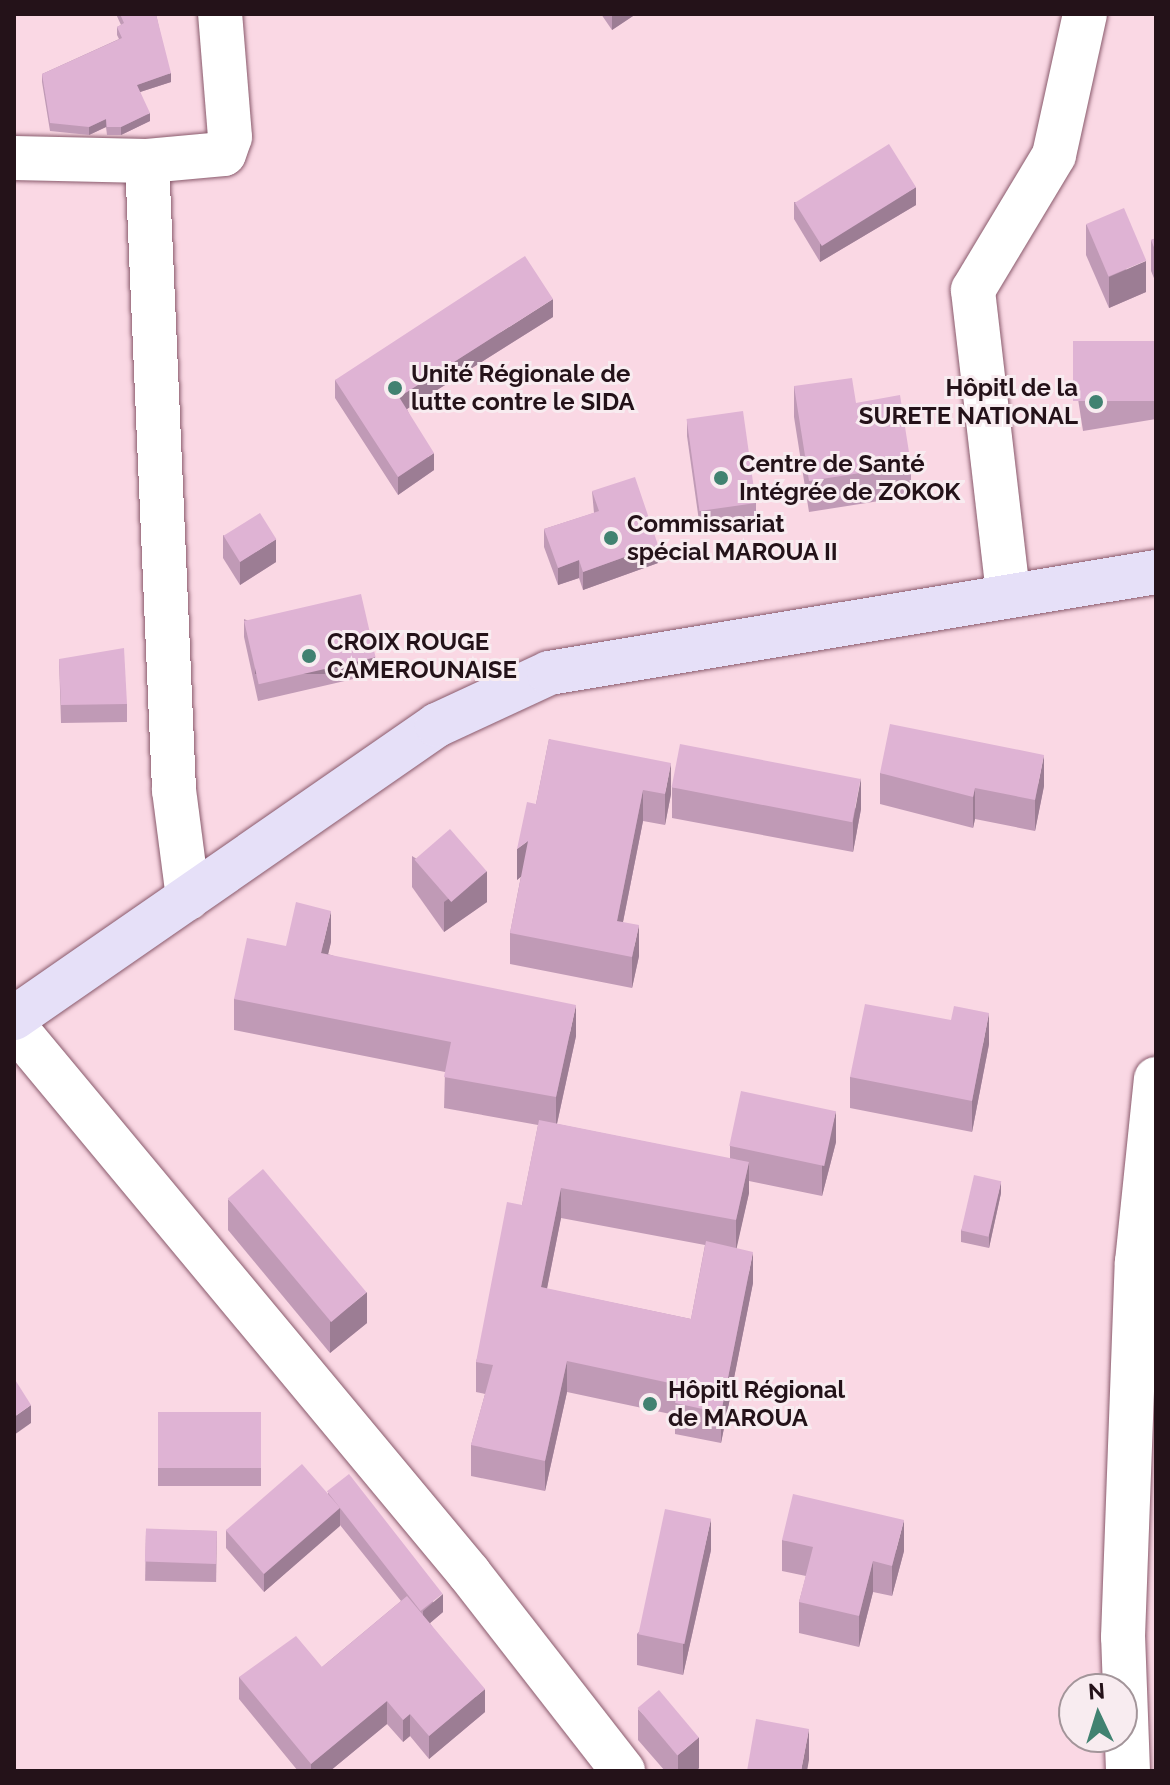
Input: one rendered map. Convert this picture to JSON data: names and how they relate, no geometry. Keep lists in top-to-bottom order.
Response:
{
  "places": [
    "Unité Régionale de lutte contre le SIDA",
    "Hôpitl de la SURETE NATIONAL",
    "Centre de Santé Intégrée de ZOKOK",
    "Commissariat spécial MAROUA II",
    "CROIX ROUGE CAMEROUNAISE",
    "Hôpitl Régional de MAROUA"
  ],
  "north": "top"
}
